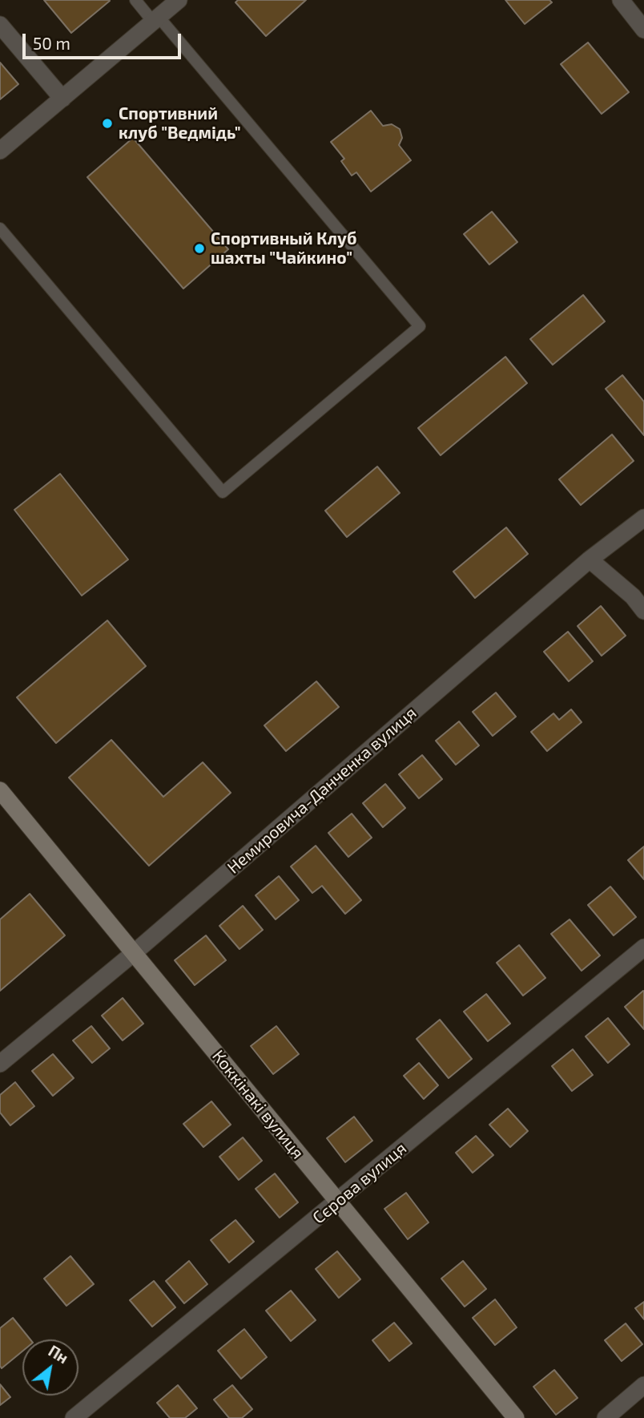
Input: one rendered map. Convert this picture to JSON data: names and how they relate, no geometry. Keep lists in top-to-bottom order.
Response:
{
  "streets": {
    "street": ["Немировича-Данченка вулиця", "Коккінакі вулиця", "Сєрова вулиця"]
  },
  "crossings": [
    ["Немировича-Данченка вулиця", "Коккінакі вулиця"],
    ["Коккінакі вулиця", "Сєрова вулиця"]
  ],
  "places": ["Спортивний клуб \"Ведмідь\"", "Спортивный Клуб шахты \"Чайкино\""],
  "scale_bar": "50 m",
  "north": "top right"
}
